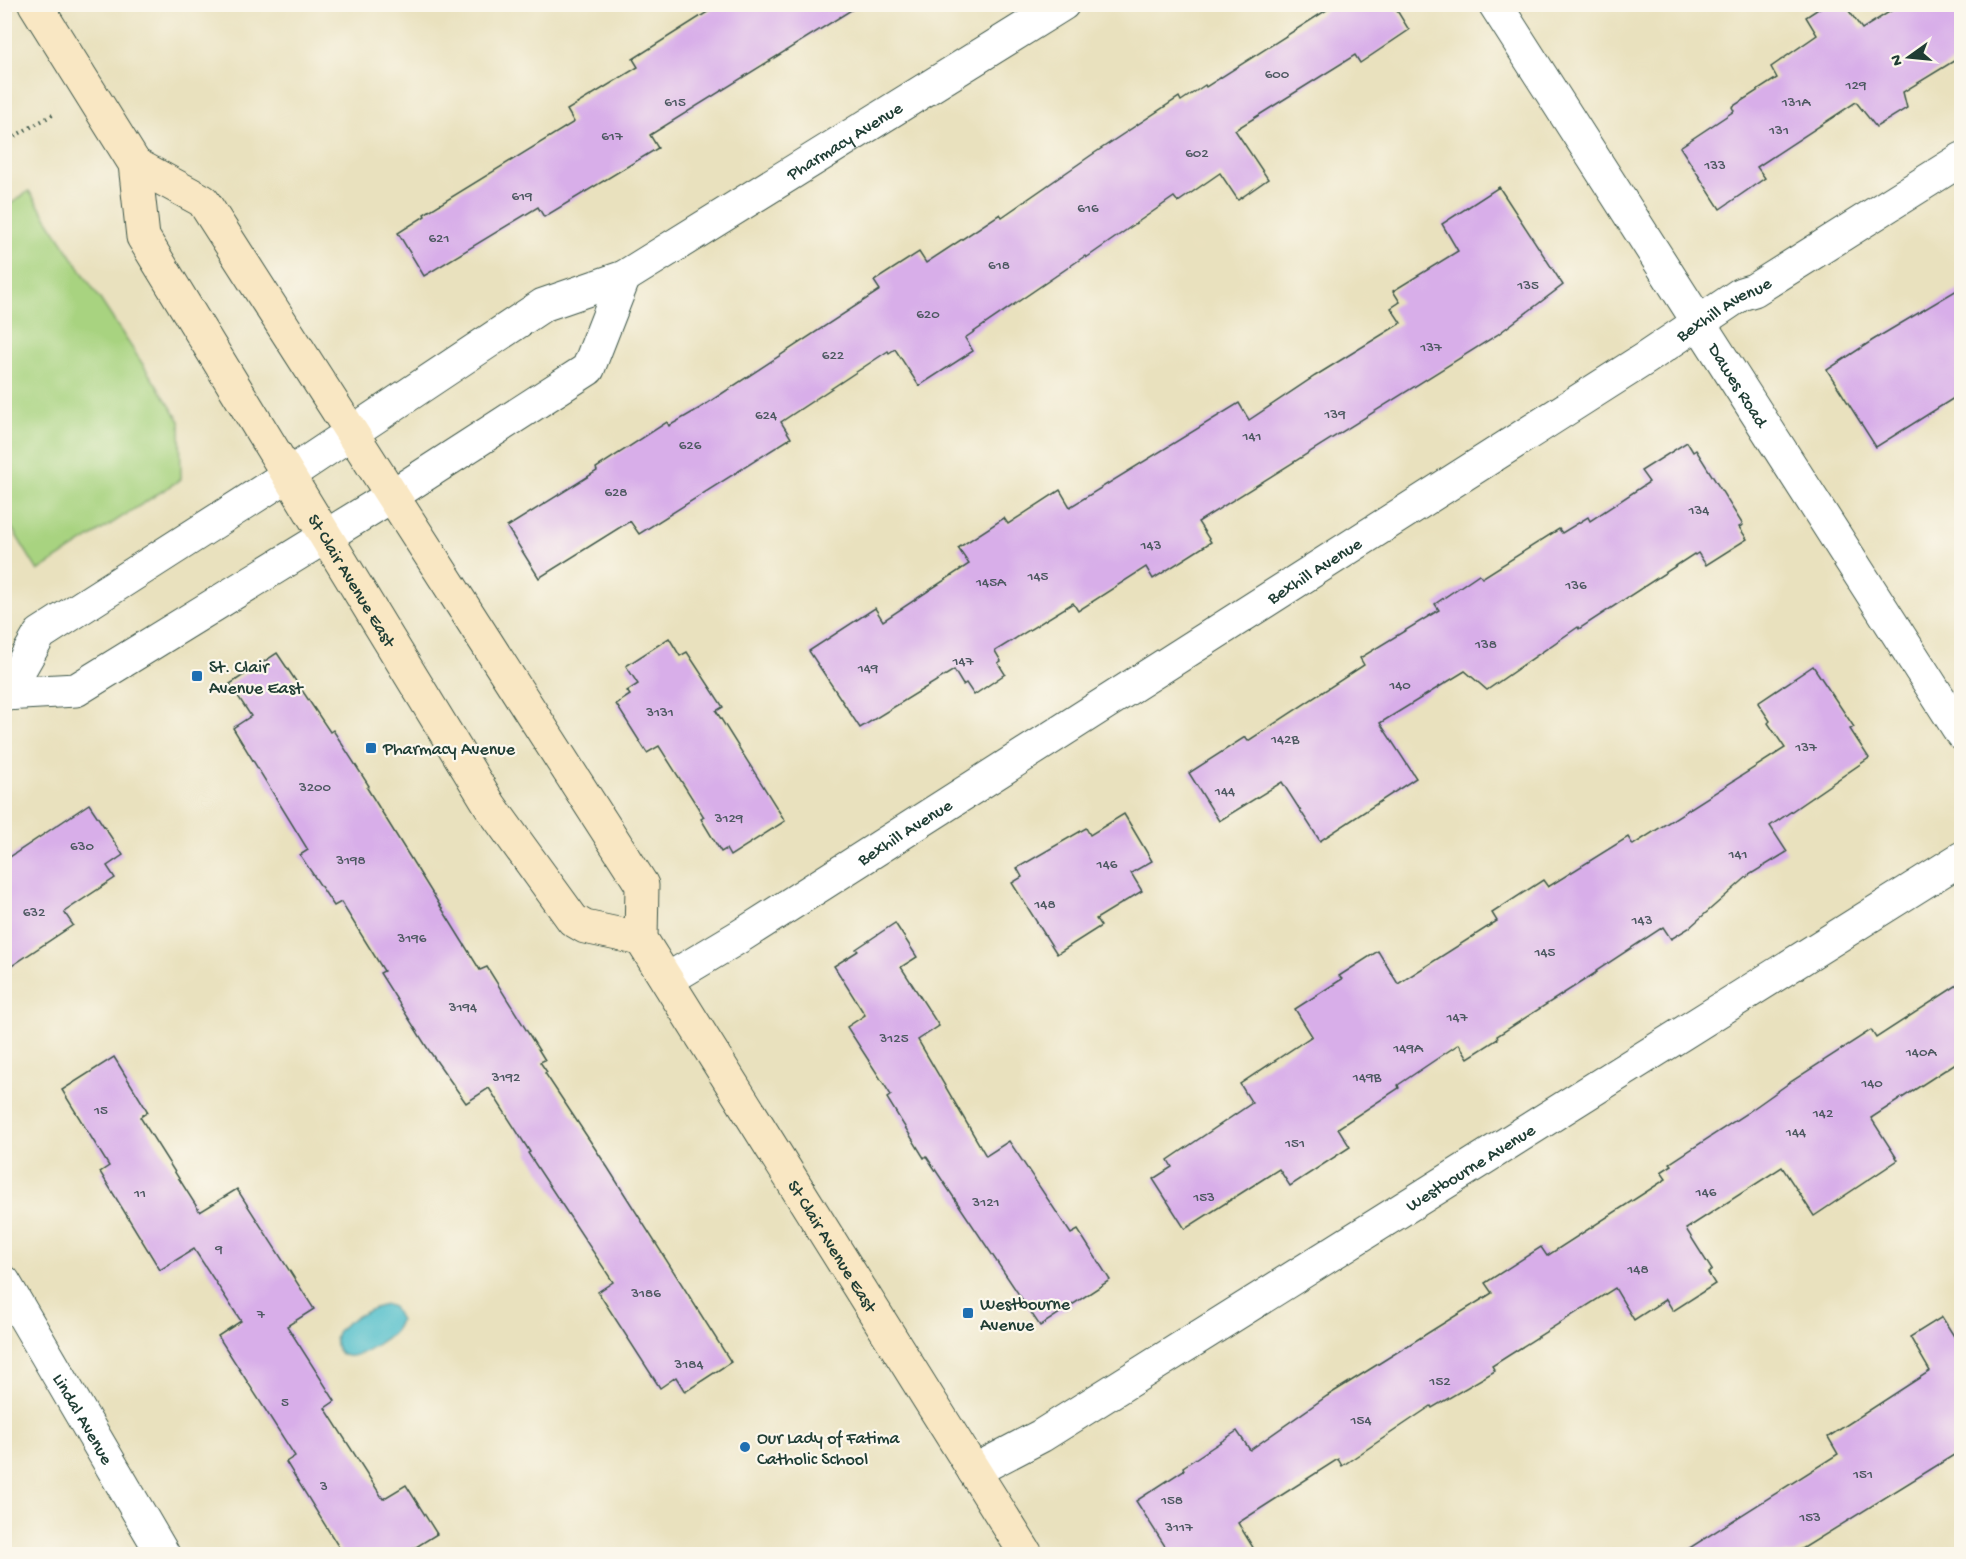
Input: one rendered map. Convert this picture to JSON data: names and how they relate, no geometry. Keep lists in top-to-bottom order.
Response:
{
  "streets": {
    "main road": ["St Clair Avenue East"],
    "street": [
      "Pharmacy Avenue",
      "Bexhill Avenue",
      "Dawes Road",
      "Westbourne Avenue",
      "Lindal Avenue"
    ]
  },
  "crossings": [
    ["Pharmacy Avenue", "St Clair Avenue East"],
    ["Bexhill Avenue", "Dawes Road"],
    ["Bexhill Avenue", "St Clair Avenue East"],
    ["St Clair Avenue East", "Westbourne Avenue"]
  ],
  "places": {
    "transit": ["St. Clair Avenue East", "Pharmacy Avenue", "Westbourne Avenue"],
    "other": ["Our Lady of Fatima Catholic School"]
  },
  "house_numbers": [
    "600",
    "129",
    "615",
    "131A",
    "131",
    "617",
    "602",
    "133",
    "619",
    "616",
    "621",
    "618",
    "135",
    "620",
    "137",
    "622",
    "139",
    "624",
    "141",
    "626",
    "628",
    "134",
    "143",
    "145",
    "145A",
    "136",
    "138",
    "147",
    "149",
    "140",
    "3131",
    "142B",
    "137",
    "3200",
    "144",
    "3129",
    "630",
    "141",
    "3198",
    "146",
    "148",
    "632",
    "143",
    "3196",
    "145",
    "3194",
    "147",
    "3125",
    "149A",
    "140A",
    "3192",
    "149B",
    "140",
    "15",
    "142",
    "144",
    "151",
    "146",
    "11",
    "153",
    "3121",
    "9",
    "148",
    "3186",
    "7",
    "3184",
    "152",
    "5",
    "154",
    "151",
    "3",
    "158",
    "153",
    "3117"
  ],
  "north": "left"
}
